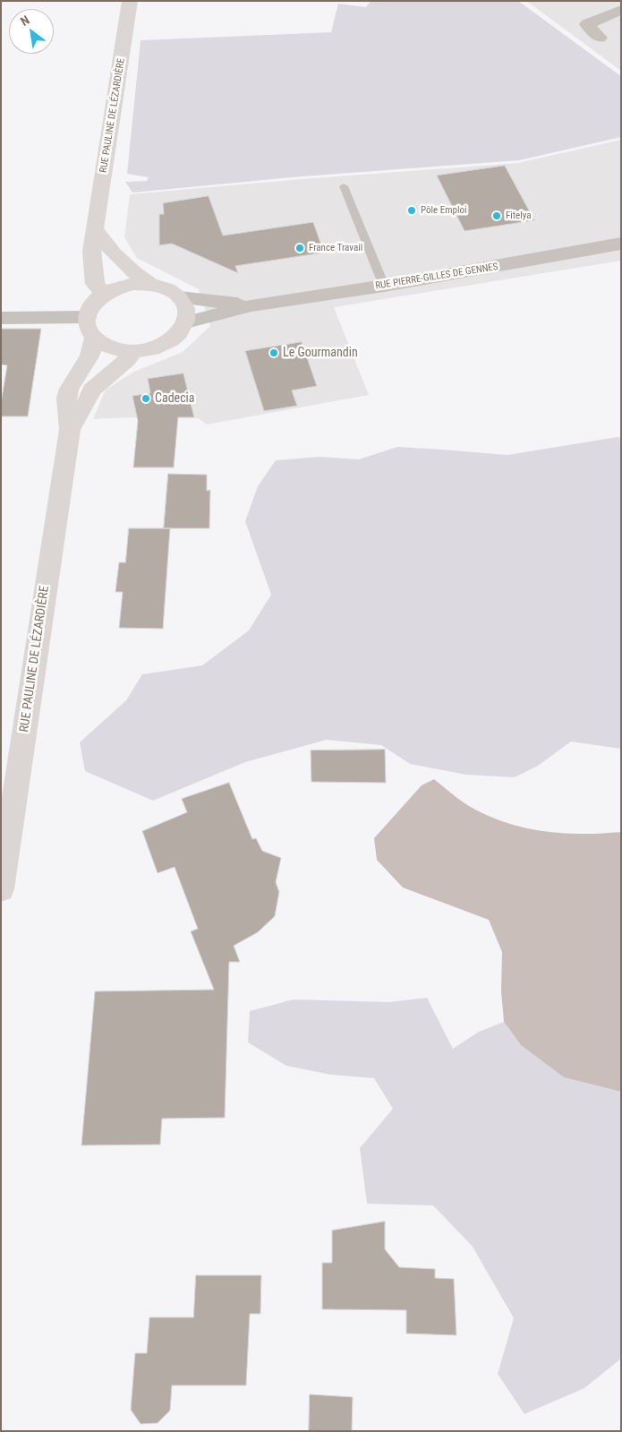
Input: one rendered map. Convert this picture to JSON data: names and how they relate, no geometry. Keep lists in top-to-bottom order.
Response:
{
  "streets": {
    "main road": ["RUE PAULINE DE LÉZARDIÈRE"],
    "street": ["RUE PIERRE-GILLES DE GENNES"]
  },
  "crossings": [
    ["RUE PAULINE DE LÉZARDIÈRE", "RUE PIERRE-GILLES DE GENNES"]
  ],
  "places": [
    "Pôle Emploi",
    "Fitelya",
    "France Travail",
    "Le Gourmandin",
    "Cadecia"
  ],
  "north": "top left"
}
